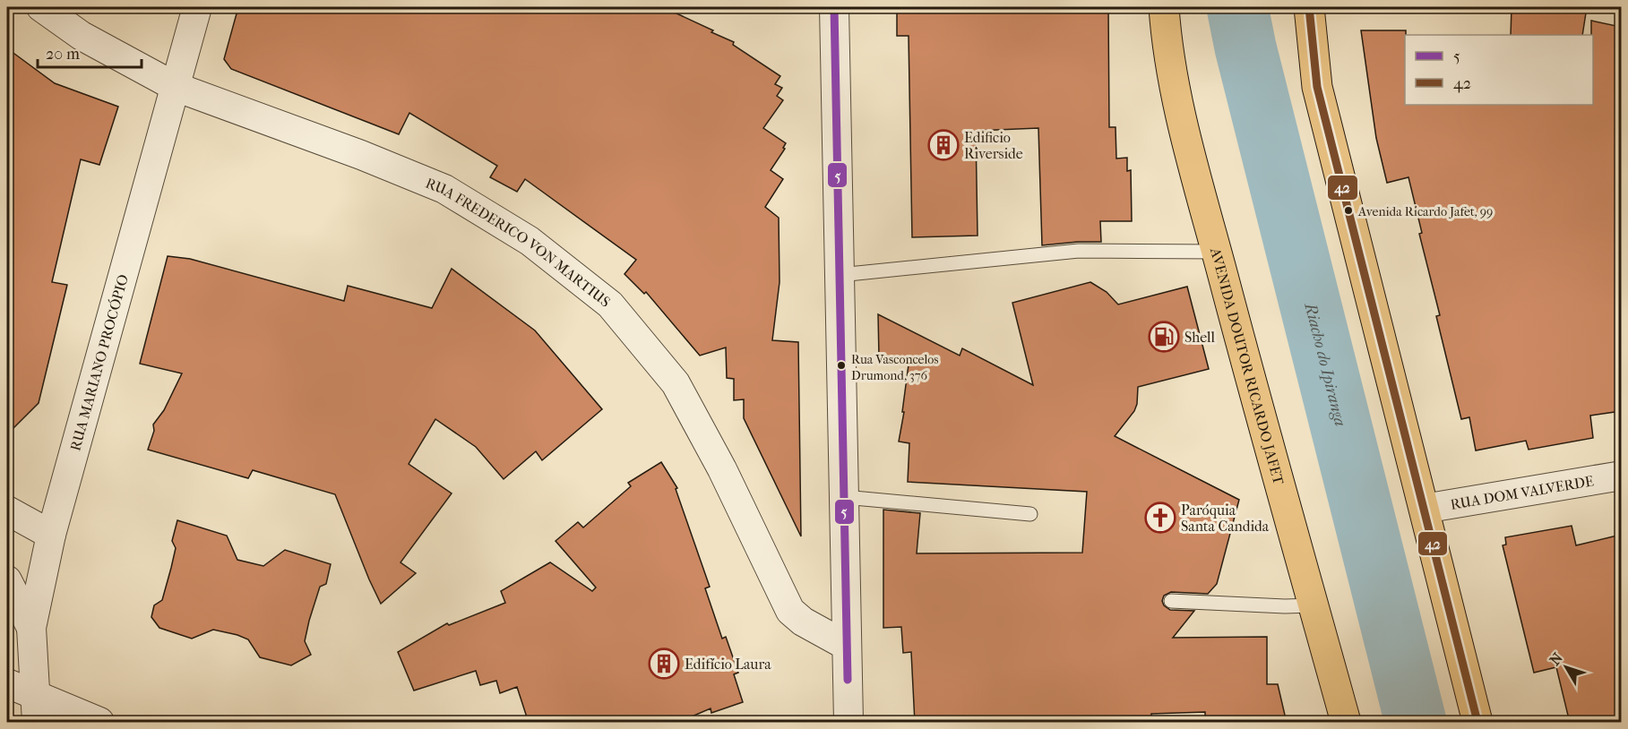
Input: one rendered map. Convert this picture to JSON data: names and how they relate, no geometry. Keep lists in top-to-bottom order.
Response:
{
  "streets": {
    "main road": ["AVENIDA DOUTOR RICARDO JAFET"],
    "street": ["RUA FREDERICO VON MARTIUS", "RUA MARIANO PROCÓPIO", "RUA DOM VALVERDE"]
  },
  "crossings": [
    ["RUA FREDERICO VON MARTIUS", "RUA MARIANO PROCÓPIO"]
  ],
  "water": ["Riacho do Ipiranga"],
  "places": {
    "building": ["Edificio Riverside", "Edifício Laura"],
    "other": ["Avenida Ricardo Jafet, 99", "Rua Vasconcelos Drumond, 376"],
    "fuel station": ["Shell"],
    "church": ["Paróquia Santa Candida"]
  },
  "lines": ["transit line 5", "transit line 42"],
  "legend": ["5", "42"],
  "scale_bar": "20 m",
  "north": "top left"
}
